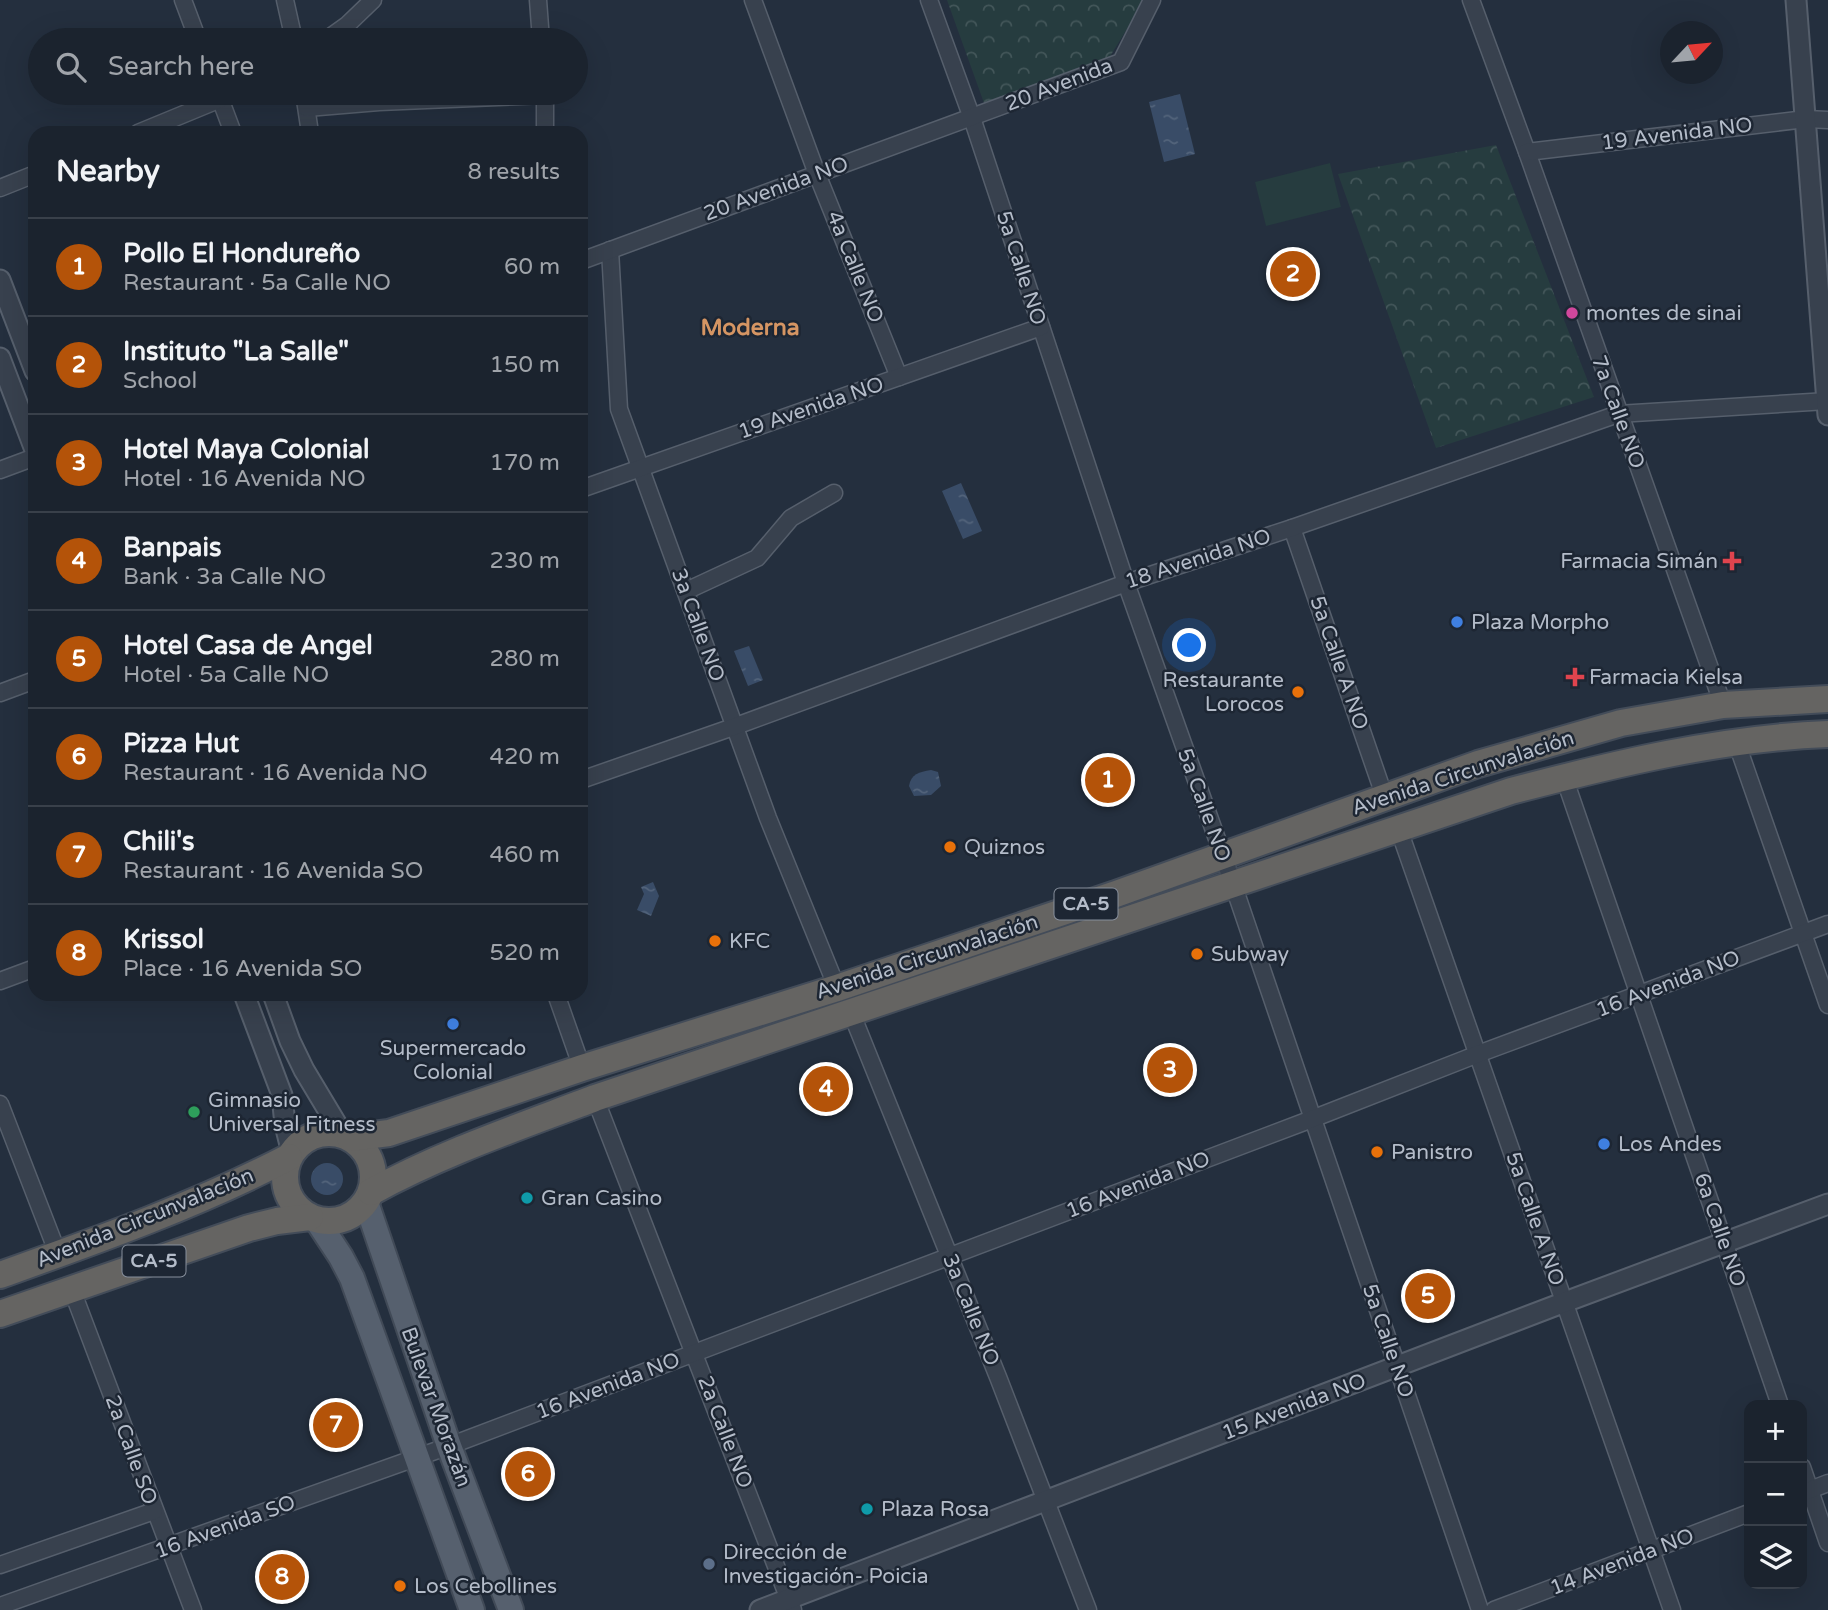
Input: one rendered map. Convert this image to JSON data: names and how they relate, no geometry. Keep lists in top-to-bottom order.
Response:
{
  "streets": {
    "highway": ["Avenida Circunvalación", "CA-5"],
    "main road": ["Bulevar Morazán"],
    "street": [
      "20 Avenida",
      "19 Avenida NO",
      "20 Avenida NO",
      "4a Calle NO",
      "5a Calle NO",
      "7a Calle NO",
      "18 Avenida NO",
      "3a Calle NO",
      "5a Calle A NO",
      "16 Avenida NO",
      "6a Calle NO",
      "15 Avenida NO",
      "2a Calle NO",
      "2a Calle SO",
      "16 Avenida SO",
      "14 Avenida NO"
    ]
  },
  "crossings": [
    ["20 Avenida", "20 Avenida NO"],
    ["20 Avenida", "5a Calle NO"],
    ["19 Avenida NO", "4a Calle NO"],
    ["19 Avenida NO", "5a Calle NO"],
    ["19 Avenida NO", "7a Calle NO"],
    ["19 Avenida NO", "3a Calle NO"],
    ["20 Avenida NO", "4a Calle NO"],
    ["20 Avenida NO", "5a Calle NO"],
    ["20 Avenida NO", "3a Calle NO"],
    ["5a Calle NO", "18 Avenida NO"],
    ["5a Calle NO", "Avenida Circunvalación"],
    ["5a Calle NO", "16 Avenida NO"],
    ["5a Calle NO", "15 Avenida NO"],
    ["7a Calle NO", "18 Avenida NO"],
    ["7a Calle NO", "Avenida Circunvalación"],
    ["18 Avenida NO", "3a Calle NO"],
    ["18 Avenida NO", "5a Calle A NO"],
    ["3a Calle NO", "Avenida Circunvalación"],
    ["3a Calle NO", "16 Avenida NO"],
    ["3a Calle NO", "15 Avenida NO"],
    ["5a Calle A NO", "Avenida Circunvalación"],
    ["5a Calle A NO", "16 Avenida NO"],
    ["5a Calle A NO", "15 Avenida NO"],
    ["5a Calle A NO", "14 Avenida NO"],
    ["Avenida Circunvalación", "CA-5"],
    ["Avenida Circunvalación", "6a Calle NO"],
    ["Avenida Circunvalación", "Bulevar Morazán"],
    ["Avenida Circunvalación", "2a Calle NO"],
    ["Avenida Circunvalación", "2a Calle SO"],
    ["CA-5", "Bulevar Morazán"],
    ["16 Avenida NO", "6a Calle NO"],
    ["16 Avenida NO", "Bulevar Morazán"],
    ["16 Avenida NO", "2a Calle NO"],
    ["16 Avenida NO", "16 Avenida SO"],
    ["6a Calle NO", "15 Avenida NO"],
    ["Bulevar Morazán", "16 Avenida SO"],
    ["15 Avenida NO", "2a Calle NO"],
    ["2a Calle SO", "16 Avenida SO"]
  ],
  "districts": ["Moderna"],
  "places": {
    "other": [
      "montes de sinai",
      "Plaza Morpho",
      "Restaurante Lorocos",
      "Quiznos",
      "KFC",
      "Subway",
      "Supermercado Colonial",
      "Gimnasio Universal Fitness",
      "Los Andes",
      "Panistro",
      "Gran Casino",
      "Plaza Rosa",
      "Dirección de Investigación- Poicia",
      "Los Cebollines"
    ],
    "health": ["Farmacia Simán", "Farmacia Kielsa"]
  },
  "north": "top right",
  "page": {
    "search": "Search here",
    "heading": ["Nearby", "8 results"],
    "list": [
      {
        "mark": "1",
        "name": "Pollo El Hondureño",
        "note": "Restaurant · 5a Calle NO",
        "value": "60 m"
      },
      {
        "mark": "2",
        "name": "Instituto \"La Salle\"",
        "note": "School",
        "value": "150 m"
      },
      {
        "mark": "3",
        "name": "Hotel Maya Colonial",
        "note": "Hotel · 16 Avenida NO",
        "value": "170 m"
      },
      {
        "mark": "4",
        "name": "Banpais",
        "note": "Bank · 3a Calle NO",
        "value": "230 m"
      },
      {
        "mark": "5",
        "name": "Hotel Casa de Angel",
        "note": "Hotel · 5a Calle NO",
        "value": "280 m"
      },
      {
        "mark": "6",
        "name": "Pizza Hut",
        "note": "Restaurant · 16 Avenida NO",
        "value": "420 m"
      },
      {
        "mark": "7",
        "name": "Chili's",
        "note": "Restaurant · 16 Avenida SO",
        "value": "460 m"
      },
      {
        "mark": "8",
        "name": "Krissol",
        "note": "Place · 16 Avenida SO",
        "value": "520 m"
      }
    ],
    "pins": [
      "2",
      "1",
      "3",
      "4",
      "5",
      "7",
      "6",
      "8"
    ],
    "map_buttons": ["+", "−"]
  }
}
